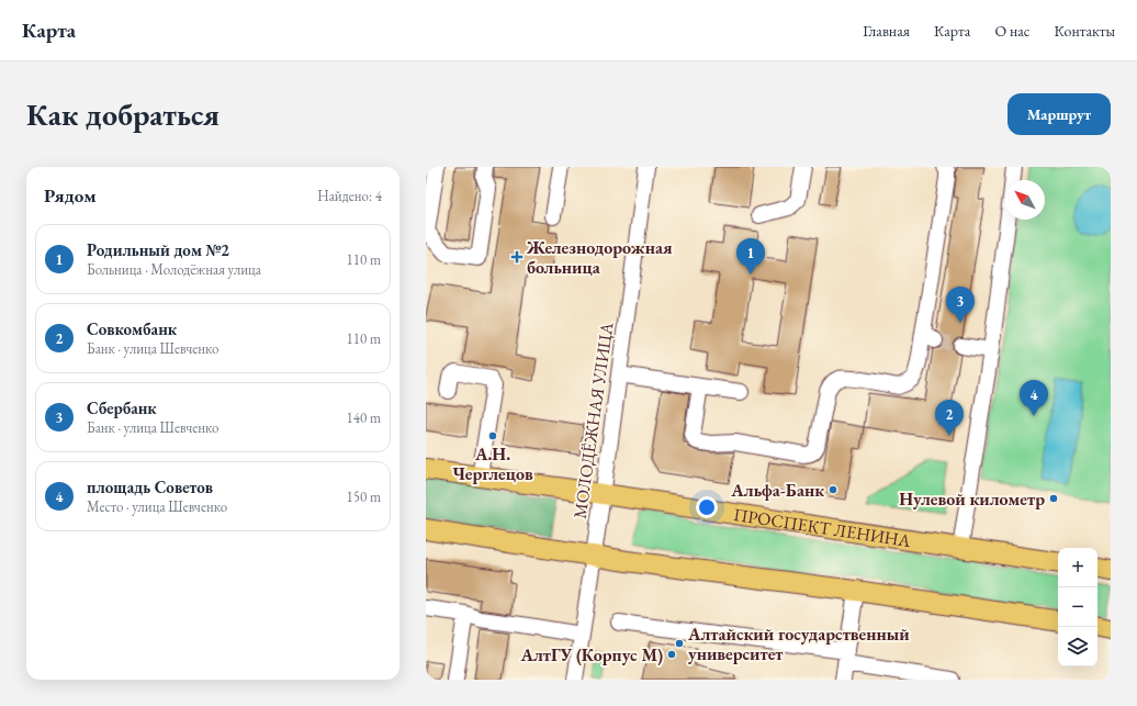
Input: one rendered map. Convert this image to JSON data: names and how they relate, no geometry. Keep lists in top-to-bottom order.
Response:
{
  "streets": {
    "main road": ["ПРОСПЕКТ ЛЕНИНА"],
    "street": ["МОЛОДЁЖНАЯ УЛИЦА"]
  },
  "crossings": [
    ["МОЛОДЁЖНАЯ УЛИЦА", "ПРОСПЕКТ ЛЕНИНА"]
  ],
  "places": {
    "health": ["Железнодорожная больница"],
    "other": [
      "А.Н. Черглецов",
      "Альфа-Банк",
      "Нулевой километр",
      "Алтайский государственный университет",
      "АлтГУ (Корпус М)"
    ]
  },
  "north": "top left",
  "page": {
    "header": "Карта",
    "nav": [
      "Главная",
      "Карта",
      "О нас",
      "Контакты"
    ],
    "buttons": "Маршрут",
    "title": "Как добраться",
    "heading": ["Рядом", "Найдено: 4"],
    "list": [
      {
        "mark": "1",
        "name": "Родильный дом №2",
        "note": "Больница · Молодёжная улица",
        "value": "110 m"
      },
      {
        "mark": "2",
        "name": "Совкомбанк",
        "note": "Банк · улица Шевченко",
        "value": "110 m"
      },
      {
        "mark": "3",
        "name": "Сбербанк",
        "note": "Банк · улица Шевченко",
        "value": "140 m"
      },
      {
        "mark": "4",
        "name": "площадь Советов",
        "note": "Место · улица Шевченко",
        "value": "150 m"
      }
    ],
    "pins": [
      "1",
      "3",
      "4",
      "2"
    ],
    "map_buttons": ["+", "−"]
  }
}
